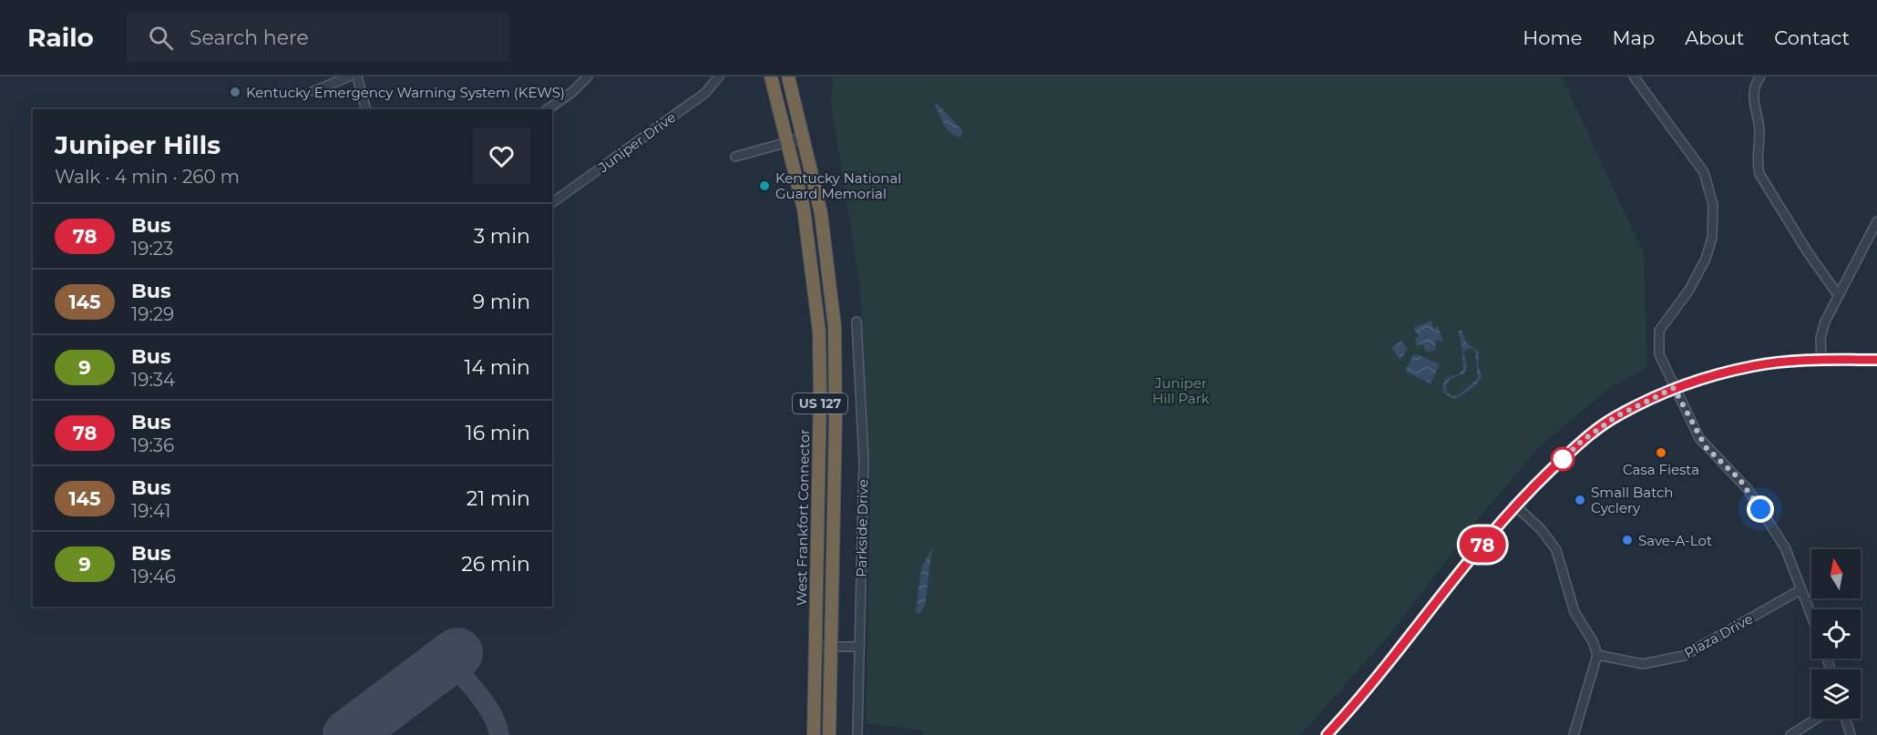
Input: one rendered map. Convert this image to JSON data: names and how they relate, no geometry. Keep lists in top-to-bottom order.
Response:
{
  "streets": {
    "highway": ["US 127", "West Frankfort Connector"],
    "street": ["Juniper Drive", "Parkside Drive", "Plaza Drive"]
  },
  "parks": ["Juniper Hill Park"],
  "places": [
    "Kentucky Emergency Warning System (KEWS)",
    "Kentucky National Guard Memorial",
    "Casa Fiesta",
    "Small Batch Cyclery",
    "Save-A-Lot"
  ],
  "lines": ["bus line 78"],
  "north": "top",
  "page": {
    "header": "Railo",
    "search": "Search here",
    "nav": [
      "Home",
      "Map",
      "About",
      "Contact"
    ],
    "on_map": "78",
    "heading": ["Juniper Hills", "Walk · 4 min · 260 m"],
    "list": [
      {
        "mark": "78",
        "name": "Bus",
        "note": "19:23",
        "value": "3 min"
      },
      {
        "mark": "145",
        "name": "Bus",
        "note": "19:29",
        "value": "9 min"
      },
      {
        "mark": "9",
        "name": "Bus",
        "note": "19:34",
        "value": "14 min"
      },
      {
        "mark": "78",
        "name": "Bus",
        "note": "19:36",
        "value": "16 min"
      },
      {
        "mark": "145",
        "name": "Bus",
        "note": "19:41",
        "value": "21 min"
      },
      {
        "mark": "9",
        "name": "Bus",
        "note": "19:46",
        "value": "26 min"
      }
    ]
  }
}
